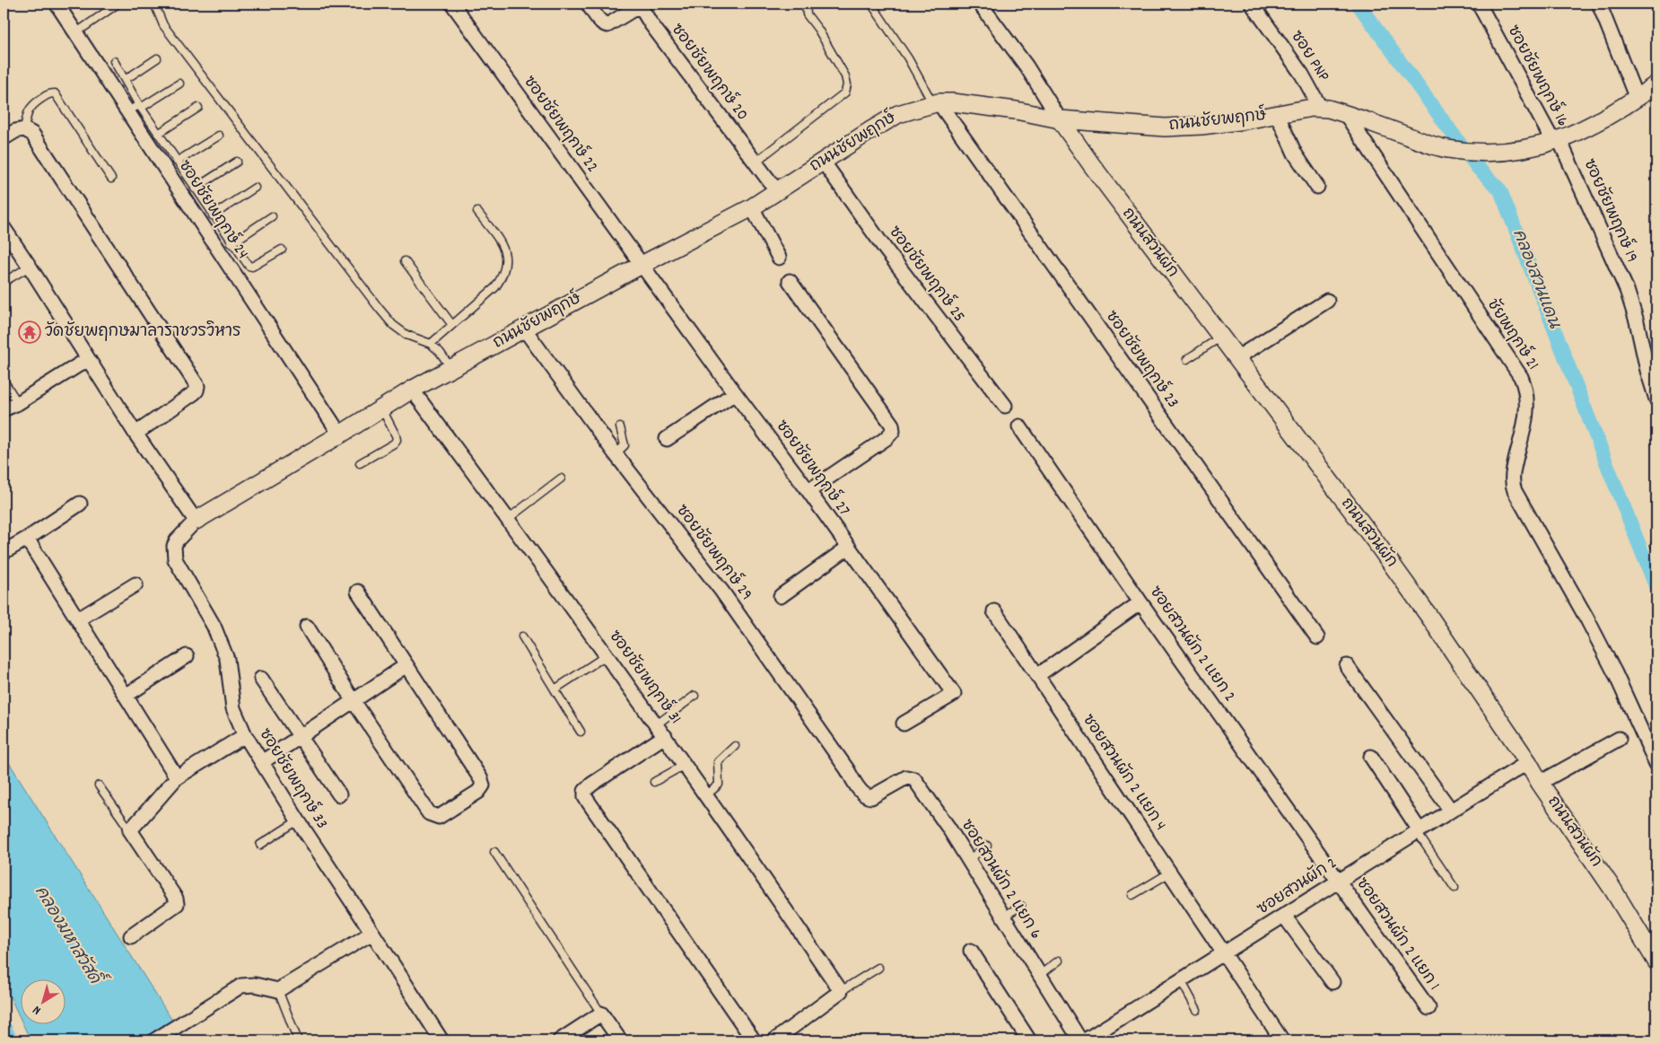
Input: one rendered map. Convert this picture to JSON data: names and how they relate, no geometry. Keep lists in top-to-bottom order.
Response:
{
  "streets": {
    "street": [
      "ซอย PNP",
      "ซอยชัยพฤกษ์ 20",
      "ซอยชัยพฤกษ์ 16",
      "ถนนชัยพฤกษ์",
      "ซอยชัยพฤกษ์ 22",
      "ซอยชัยพฤกษ์ 24",
      "ซอยชัยพฤกษ์ 19",
      "ถนนสวนผัก",
      "ซอยชัยพฤกษ์ 25",
      "ชัยพฤกษ์ 21",
      "ซอยชัยพฤกษ์ 23",
      "ซอยชัยพฤกษ์ 27",
      "ซอยชัยพฤกษ์ 29",
      "ซอยสวนผัก 2 แยก 2",
      "ซอยชัยพฤกษ์ 31",
      "ซอยสวนผัก 2 แยก 4",
      "ซอยชัยพฤกษ์ 33",
      "ซอยสวนผัก 2 แยก 6",
      "ซอยสวนผัก 2",
      "ซอยสวนผัก 2 แยก 1"
    ]
  },
  "crossings": [
    ["ซอย PNP", "ถนนชัยพฤกษ์"],
    ["ซอยชัยพฤกษ์ 20", "ถนนชัยพฤกษ์"],
    ["ซอยชัยพฤกษ์ 16", "ถนนชัยพฤกษ์"],
    ["ซอยชัยพฤกษ์ 16", "ซอยชัยพฤกษ์ 19"],
    ["ถนนชัยพฤกษ์", "ซอยชัยพฤกษ์ 22"],
    ["ถนนชัยพฤกษ์", "ซอยชัยพฤกษ์ 24"],
    ["ถนนชัยพฤกษ์", "ซอยชัยพฤกษ์ 19"],
    ["ถนนชัยพฤกษ์", "ถนนสวนผัก"],
    ["ถนนชัยพฤกษ์", "ซอยชัยพฤกษ์ 25"],
    ["ถนนชัยพฤกษ์", "ชัยพฤกษ์ 21"],
    ["ถนนชัยพฤกษ์", "ซอยชัยพฤกษ์ 23"],
    ["ถนนชัยพฤกษ์", "ซอยชัยพฤกษ์ 27"],
    ["ถนนชัยพฤกษ์", "ซอยชัยพฤกษ์ 29"],
    ["ถนนชัยพฤกษ์", "ซอยชัยพฤกษ์ 31"],
    ["ถนนชัยพฤกษ์", "ซอยชัยพฤกษ์ 33"],
    ["ซอยชัยพฤกษ์ 22", "ซอยชัยพฤกษ์ 27"],
    ["ถนนสวนผัก", "ซอยสวนผัก 2"],
    ["ซอยชัยพฤกษ์ 29", "ซอยสวนผัก 2 แยก 6"],
    ["ซอยสวนผัก 2 แยก 2", "ซอยสวนผัก 2"],
    ["ซอยสวนผัก 2 แยก 2", "ซอยสวนผัก 2 แยก 1"],
    ["ซอยสวนผัก 2 แยก 4", "ซอยสวนผัก 2"],
    ["ซอยสวนผัก 2 แยก 6", "ซอยสวนผัก 2"],
    ["ซอยสวนผัก 2", "ซอยสวนผัก 2 แยก 1"]
  ],
  "water": ["คลองสวนแดน", "คลองมหาสวัสดิ์"],
  "places": {
    "temple": ["วัดชัยพฤกษมาลาราชวรวิหาร"]
  },
  "north": "bottom left"
}
